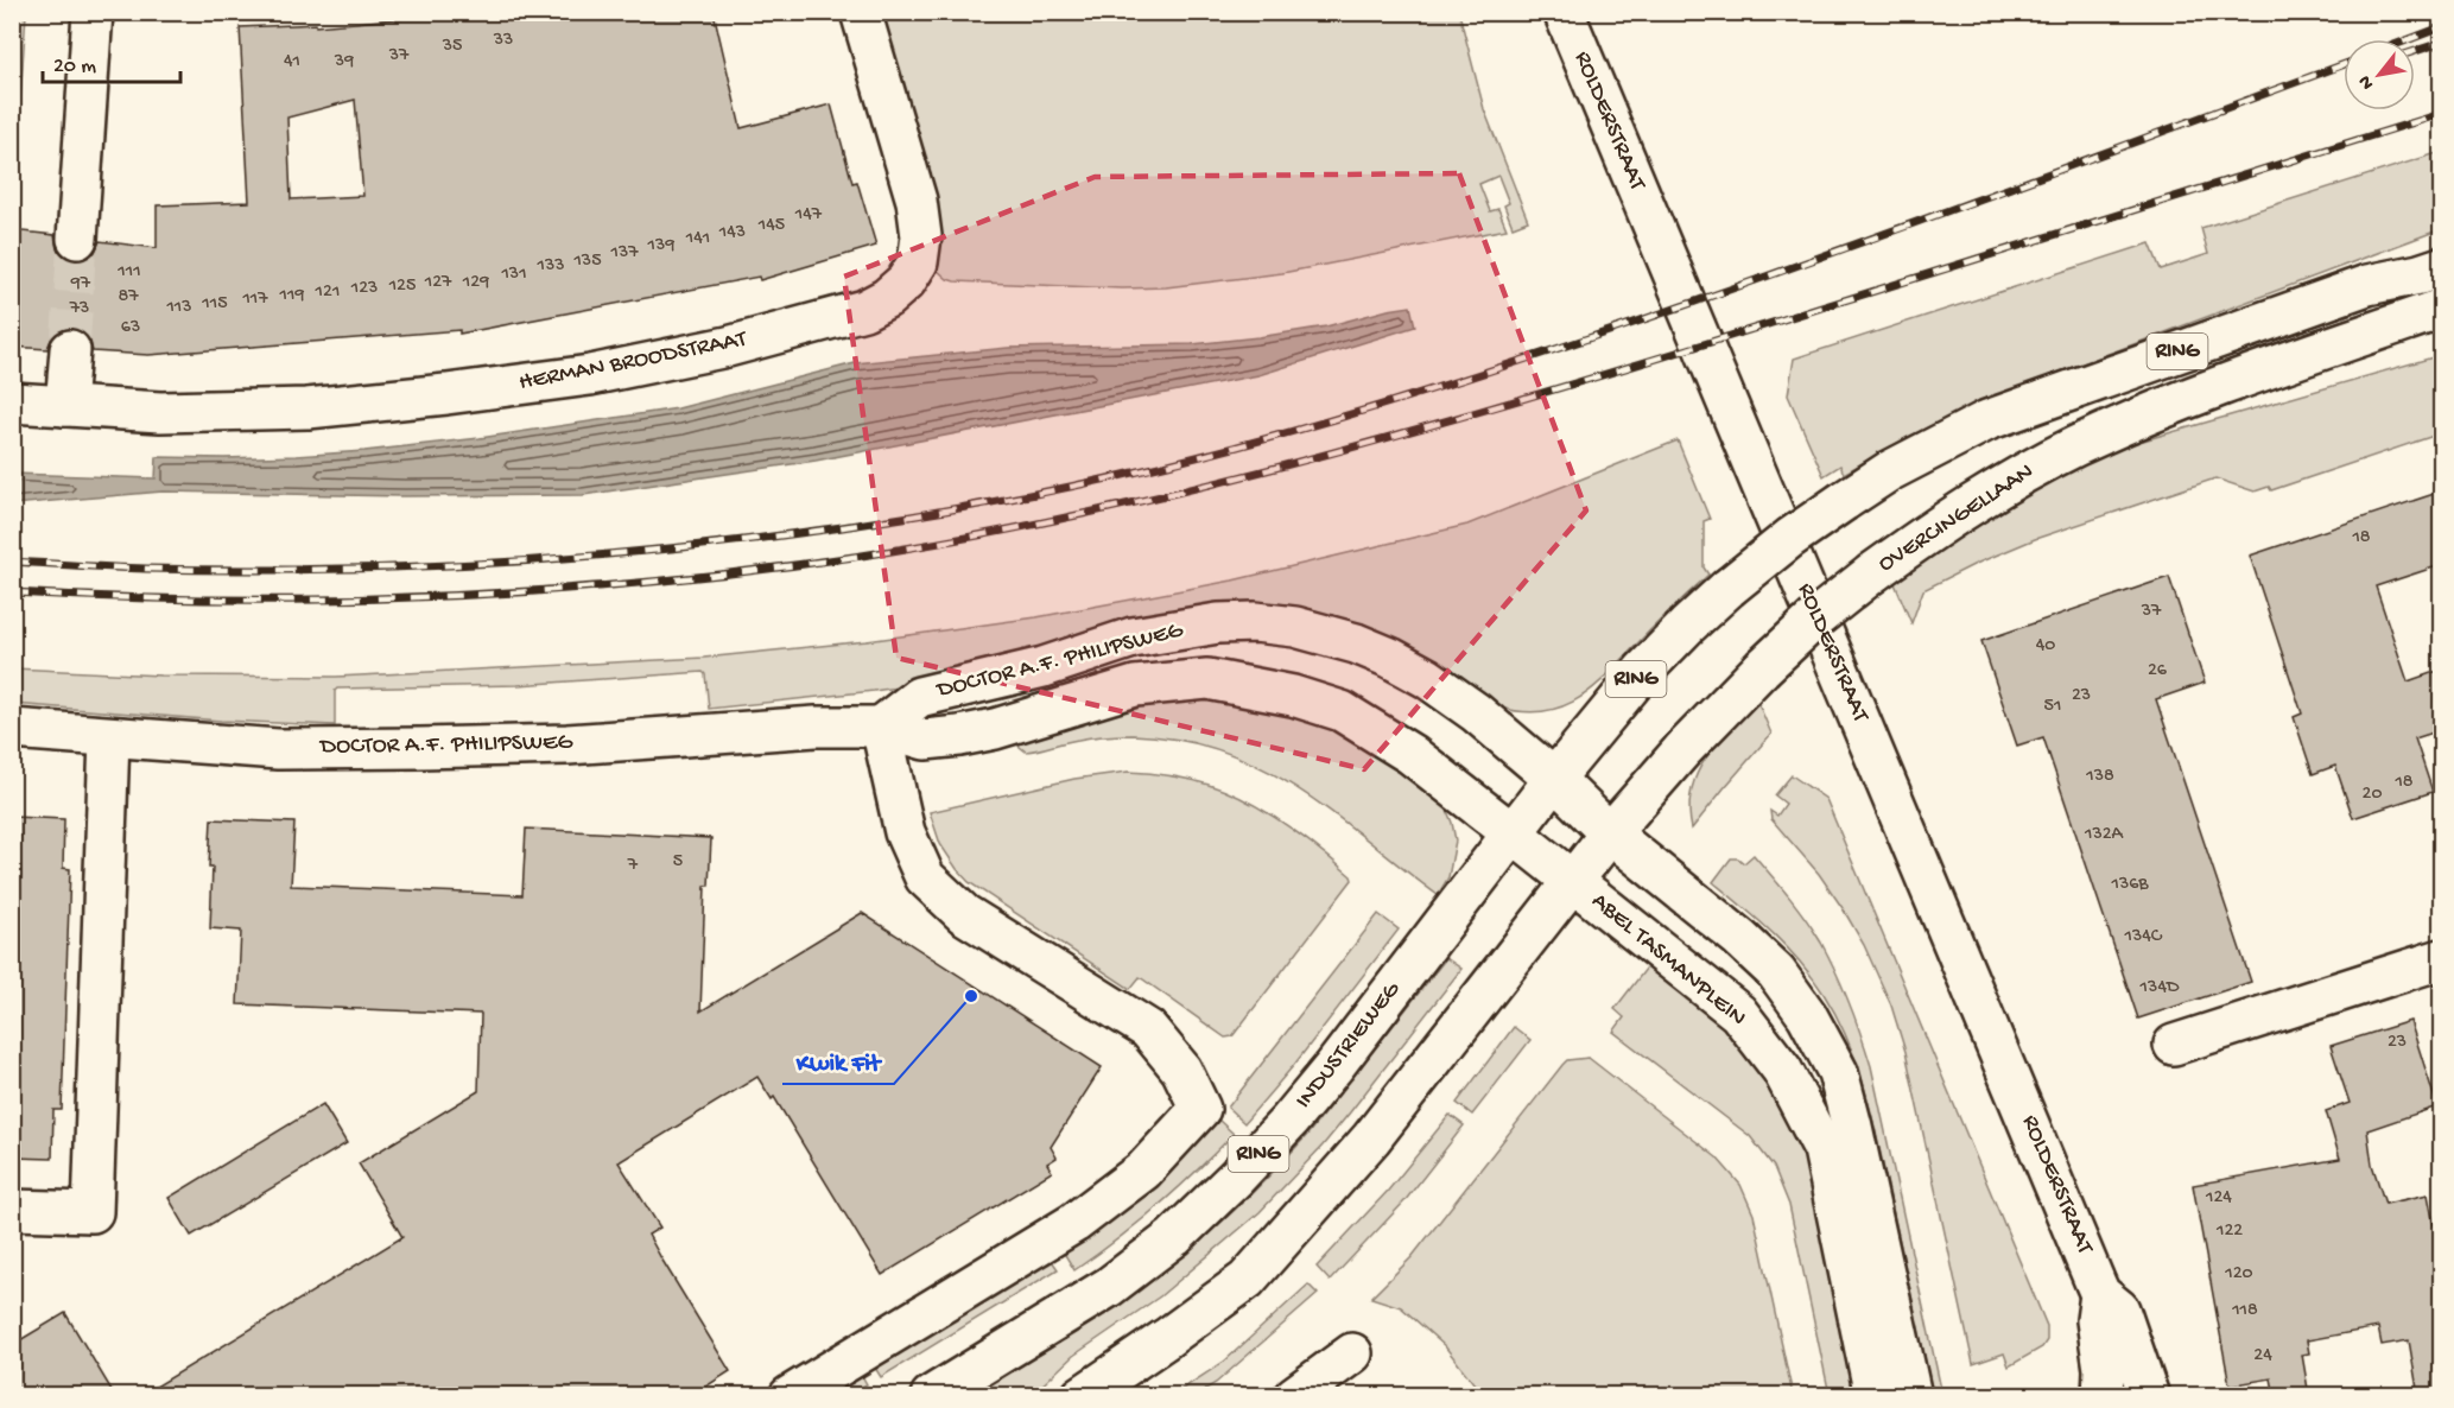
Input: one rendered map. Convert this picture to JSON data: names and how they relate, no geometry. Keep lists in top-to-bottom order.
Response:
{
  "streets": {
    "main road": [
      "ROLDERSTRAAT",
      "RING",
      "HERMAN BROODSTRAAT",
      "OVERCINGELLAAN",
      "DOCTOR A.F. PHILIPSWEG",
      "ABEL TASMANPLEIN",
      "INDUSTRIEWEG"
    ]
  },
  "crossings": [
    ["RING", "OVERCINGELLAAN"],
    ["RING", "DOCTOR A.F. PHILIPSWEG"],
    ["RING", "ABEL TASMANPLEIN"],
    ["RING", "INDUSTRIEWEG"],
    ["OVERCINGELLAAN", "DOCTOR A.F. PHILIPSWEG"],
    ["OVERCINGELLAAN", "ABEL TASMANPLEIN"],
    ["DOCTOR A.F. PHILIPSWEG", "ABEL TASMANPLEIN"],
    ["DOCTOR A.F. PHILIPSWEG", "INDUSTRIEWEG"],
    ["ABEL TASMANPLEIN", "INDUSTRIEWEG"]
  ],
  "places": ["Kwik Fit"],
  "house_numbers": [
    "33",
    "35",
    "37",
    "41",
    "39",
    "147",
    "145",
    "143",
    "141",
    "139",
    "137",
    "135",
    "133",
    "111",
    "131",
    "127",
    "129",
    "97",
    "125",
    "123",
    "121",
    "119",
    "87",
    "117",
    "115",
    "113",
    "73",
    "63",
    "18",
    "37",
    "40",
    "26",
    "23",
    "51",
    "138",
    "18",
    "20",
    "132A",
    "5",
    "7",
    "136B",
    "134C",
    "134D",
    "23",
    "124",
    "122",
    "120",
    "118",
    "24"
  ],
  "scale_bar": "20 m",
  "north": "bottom left"
}
